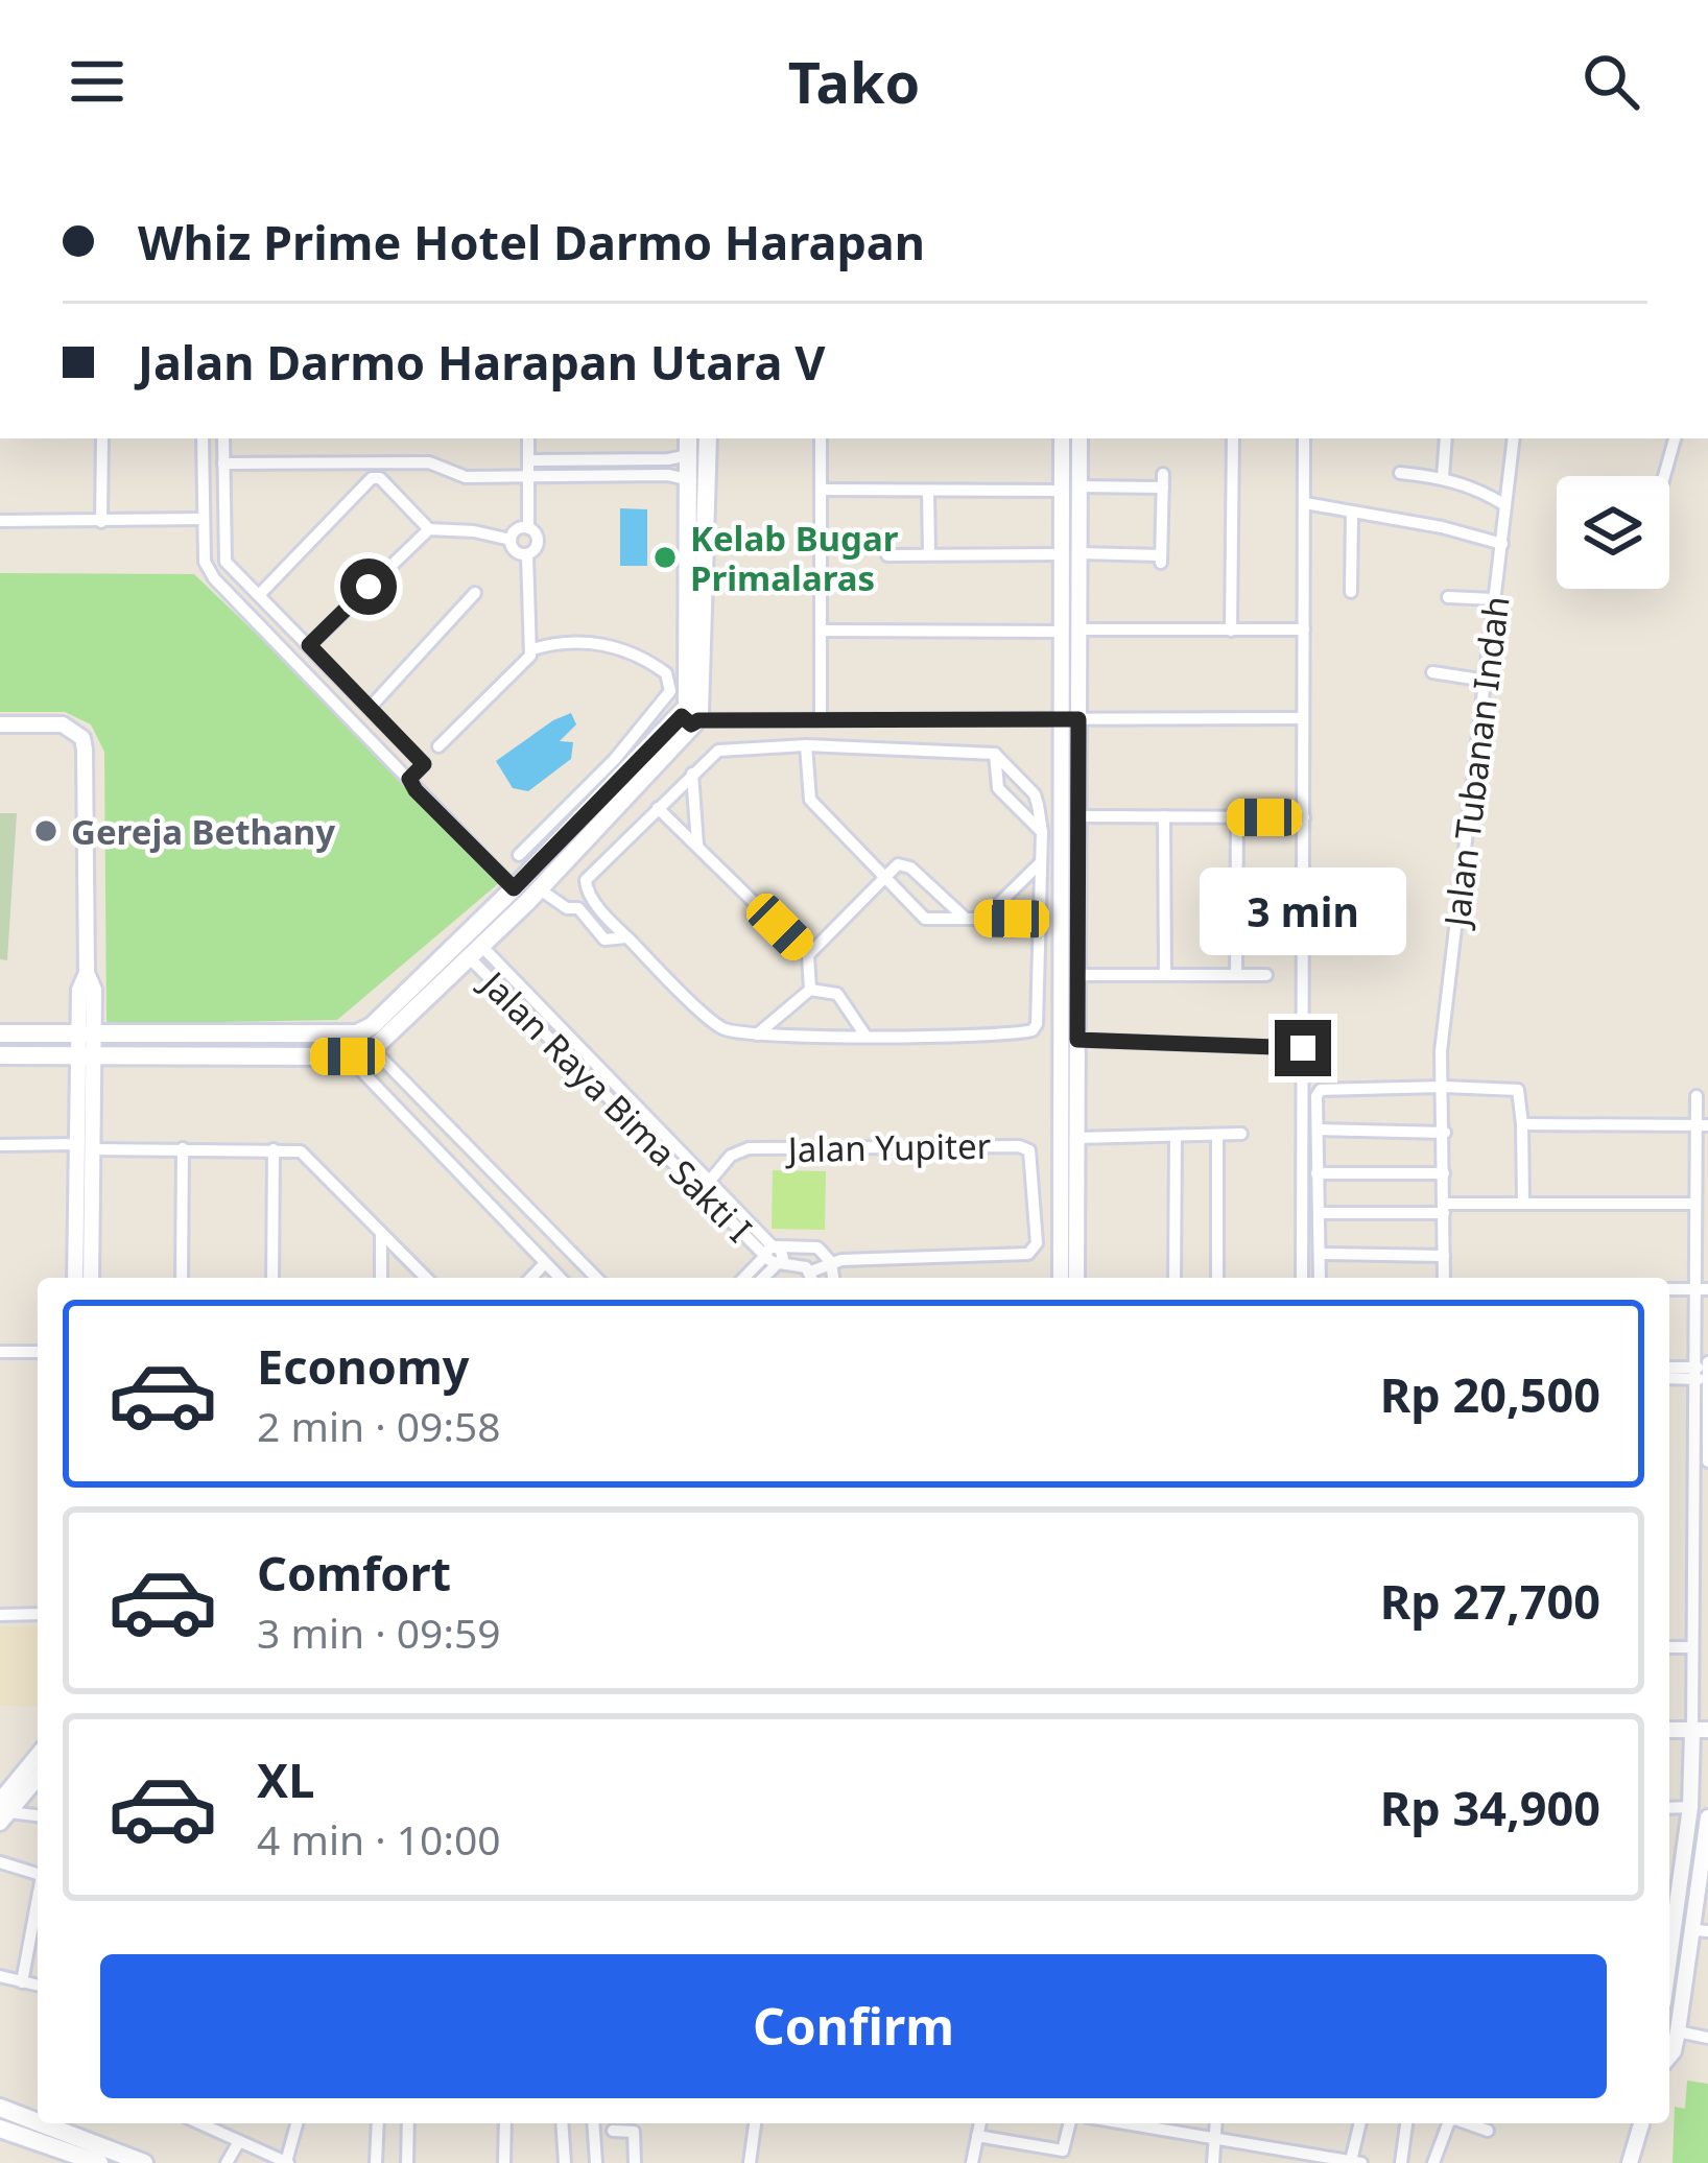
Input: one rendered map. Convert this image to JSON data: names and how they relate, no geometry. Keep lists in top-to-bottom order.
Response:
{
  "streets": {
    "street": ["Jalan Tubanan Indah", "Jalan Raya Bima Sakti I", "Jalan Yupiter"]
  },
  "crossings": [
    ["Jalan Raya Bima Sakti I", "Jalan Yupiter"]
  ],
  "places": ["Kelab Bugar Primalaras", "Gereja Bethany"],
  "page": {
    "header": "Tako",
    "banner": ["Whiz Prime Hotel Darmo Harapan", "Jalan Darmo Harapan Utara V"],
    "bubble": "3 min",
    "list": [
      {
        "name": "Economy",
        "note": "2 min · 09:58",
        "value": "Rp 20,500"
      },
      {
        "name": "Comfort",
        "note": "3 min · 09:59",
        "value": "Rp 27,700"
      },
      {
        "name": "XL",
        "note": "4 min · 10:00",
        "value": "Rp 34,900"
      }
    ],
    "buttons": "Confirm"
  }
}
